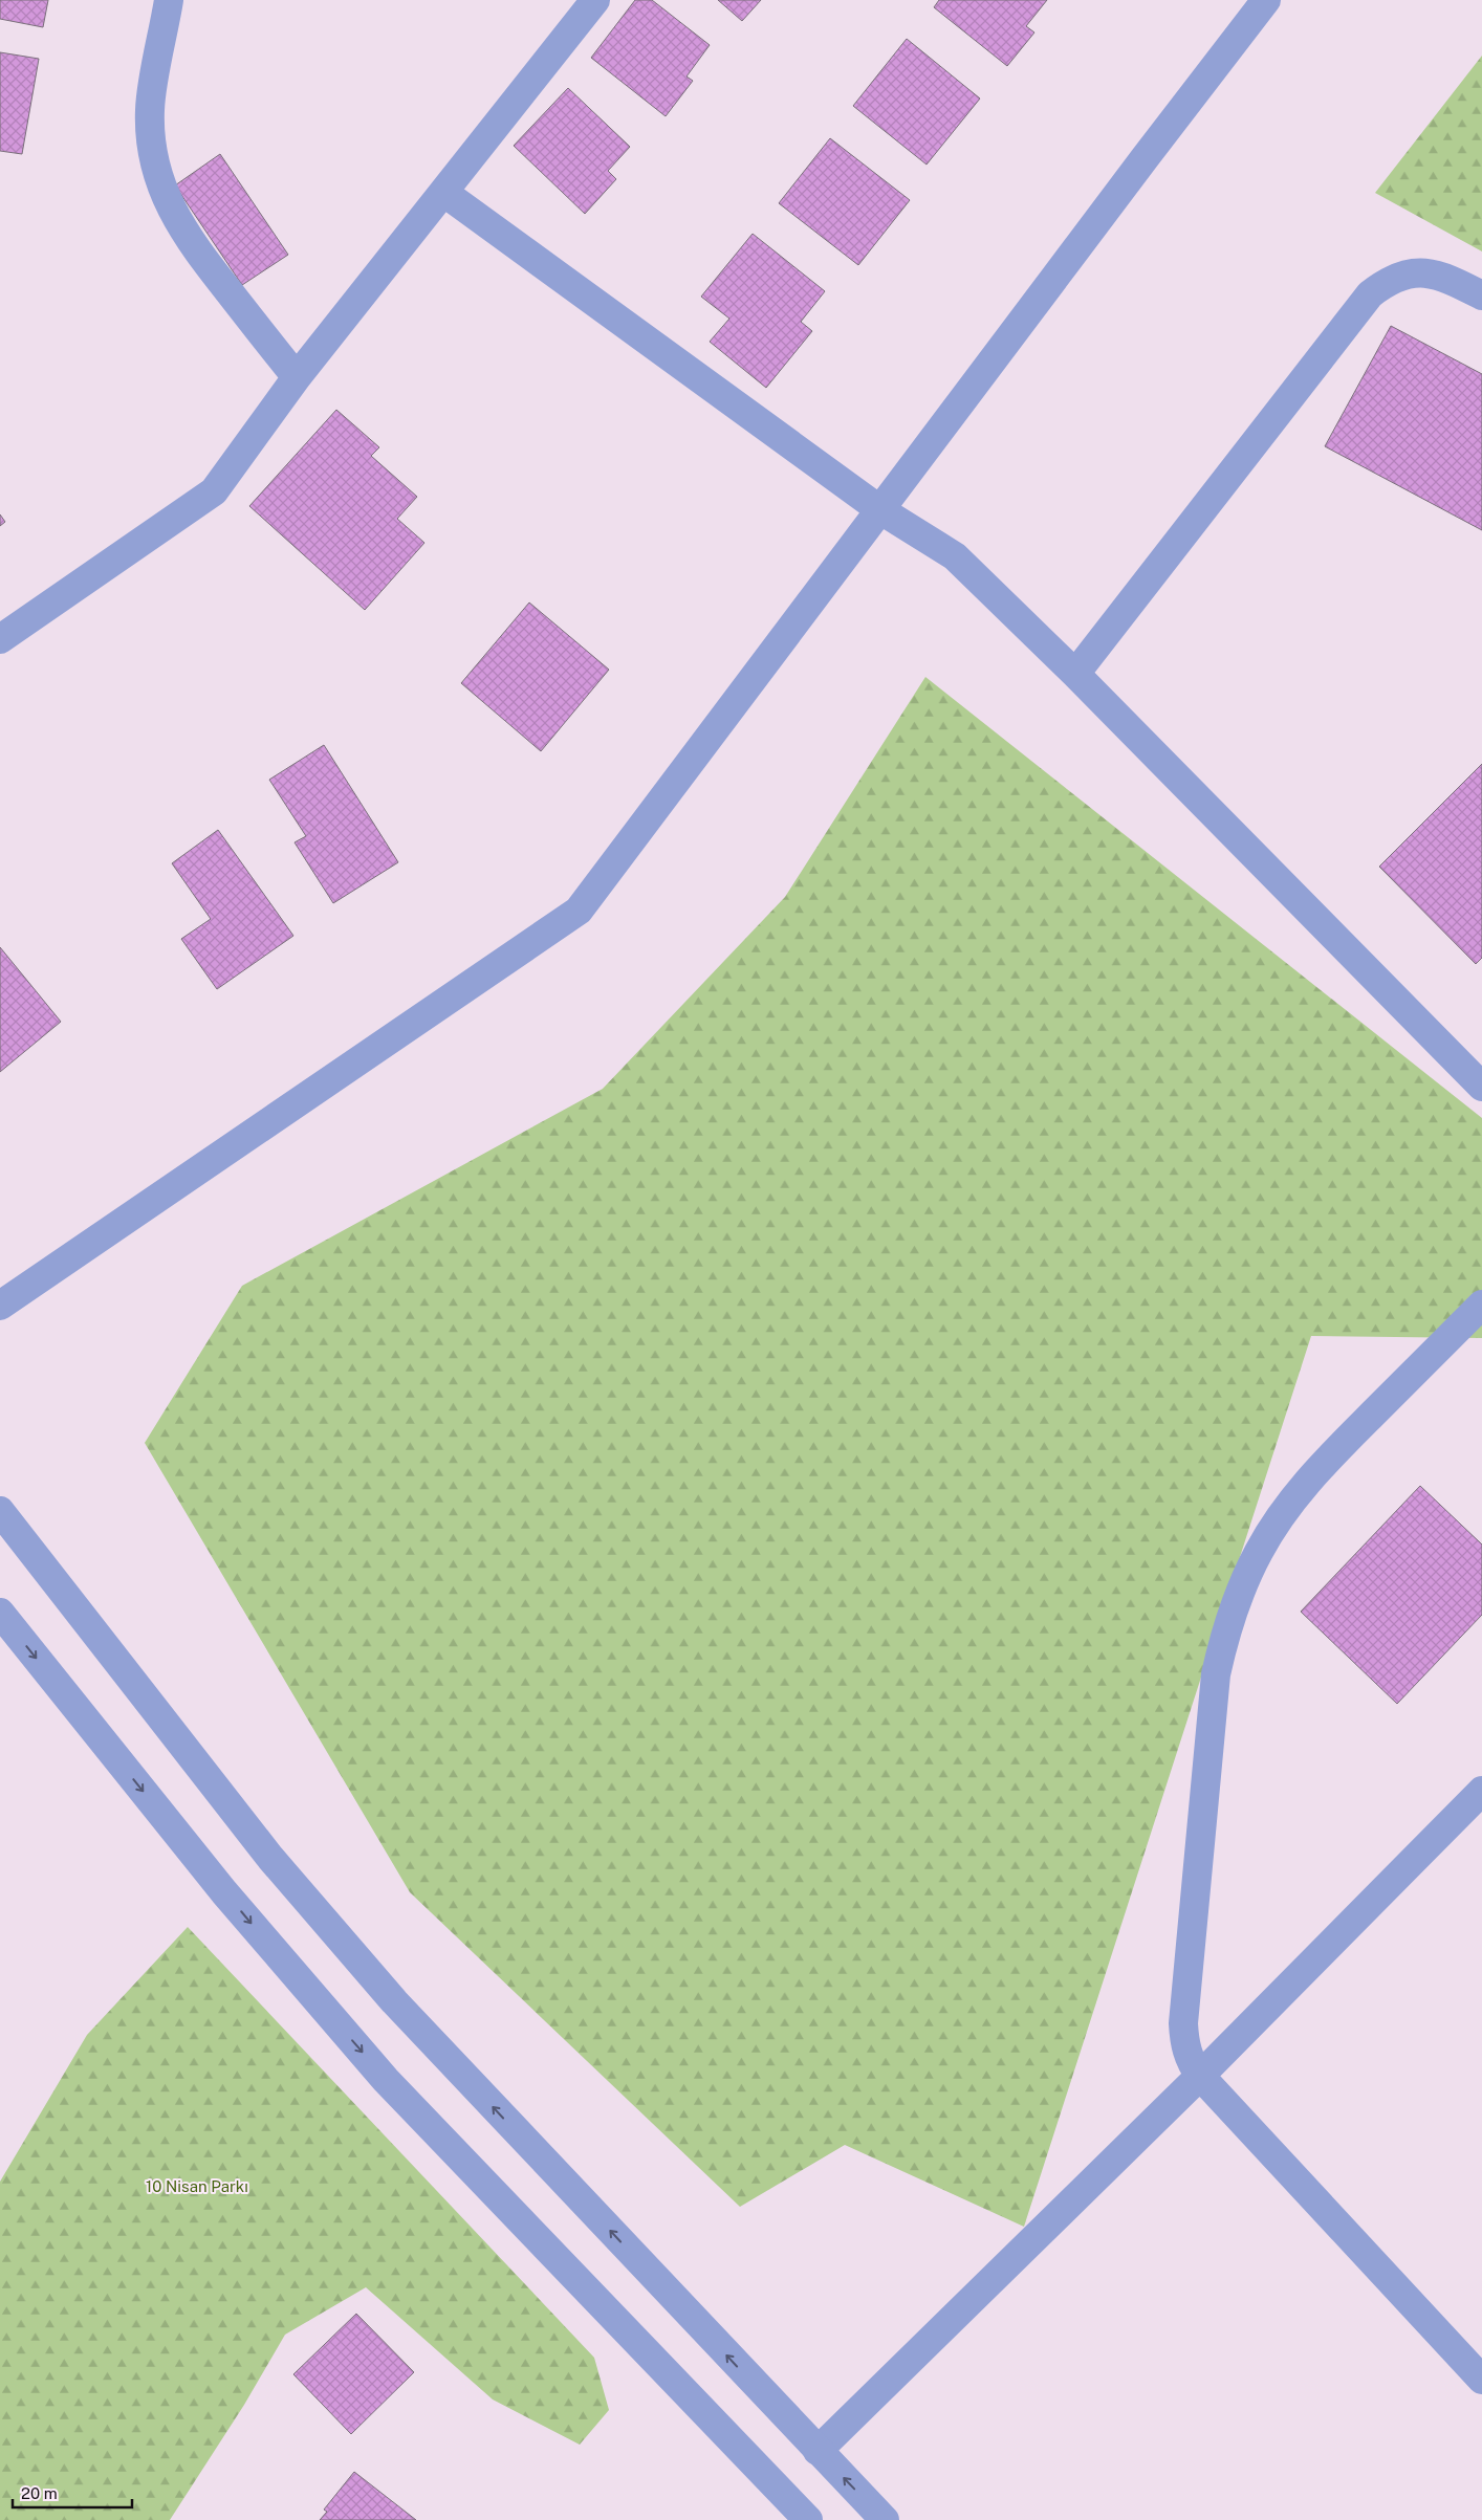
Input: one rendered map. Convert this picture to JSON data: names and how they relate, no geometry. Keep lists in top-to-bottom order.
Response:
{
  "parks": ["10 Nisan Parkı"],
  "scale_bar": "20 m"
}
